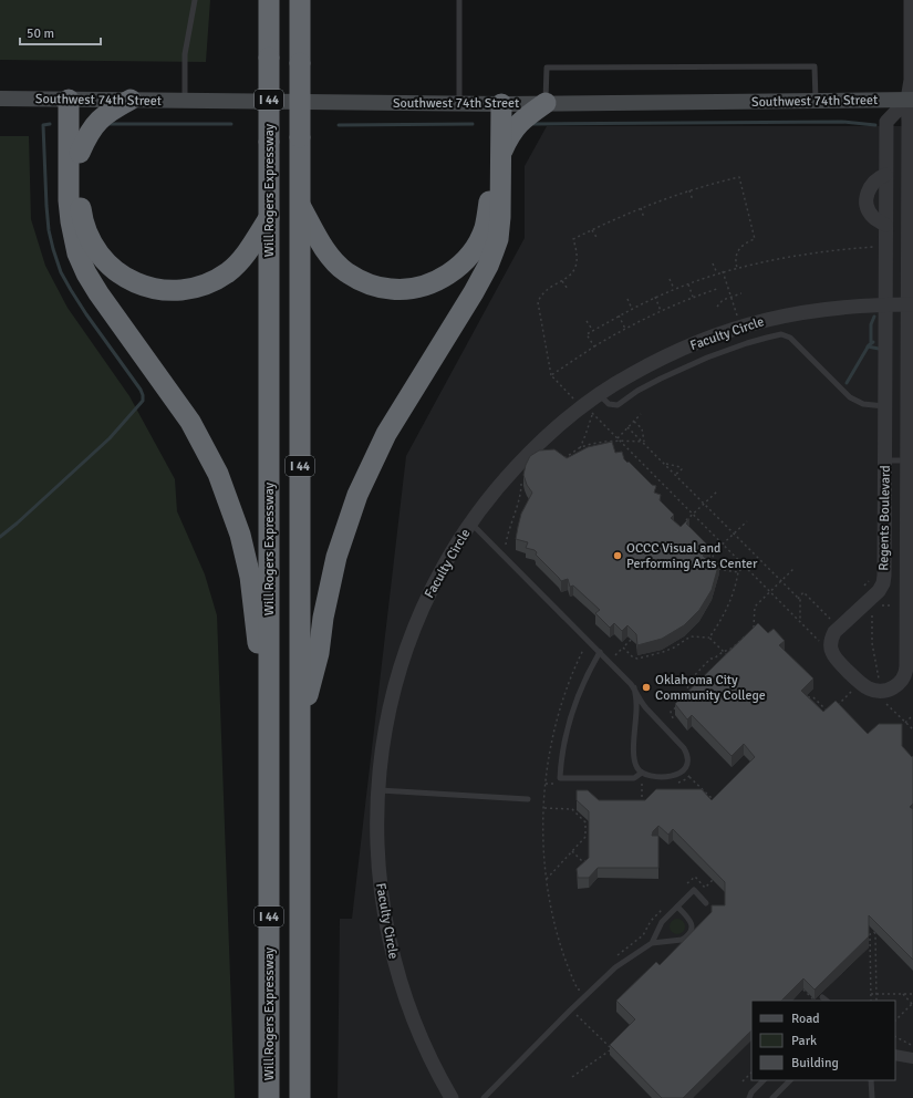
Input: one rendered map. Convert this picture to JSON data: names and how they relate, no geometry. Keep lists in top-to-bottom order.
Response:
{
  "streets": {
    "highway": ["I 44", "Will Rogers Expressway"],
    "main road": ["Southwest 74th Street"],
    "street": ["Faculty Circle", "Regents Boulevard"]
  },
  "crossings": [
    ["Southwest 74th Street", "Regents Boulevard"],
    ["Faculty Circle", "Regents Boulevard"]
  ],
  "places": ["OCCC Visual and Performing Arts Center", "Oklahoma City Community College"],
  "legend": ["Road", "Park", "Building"],
  "scale_bar": "50 m"
}
